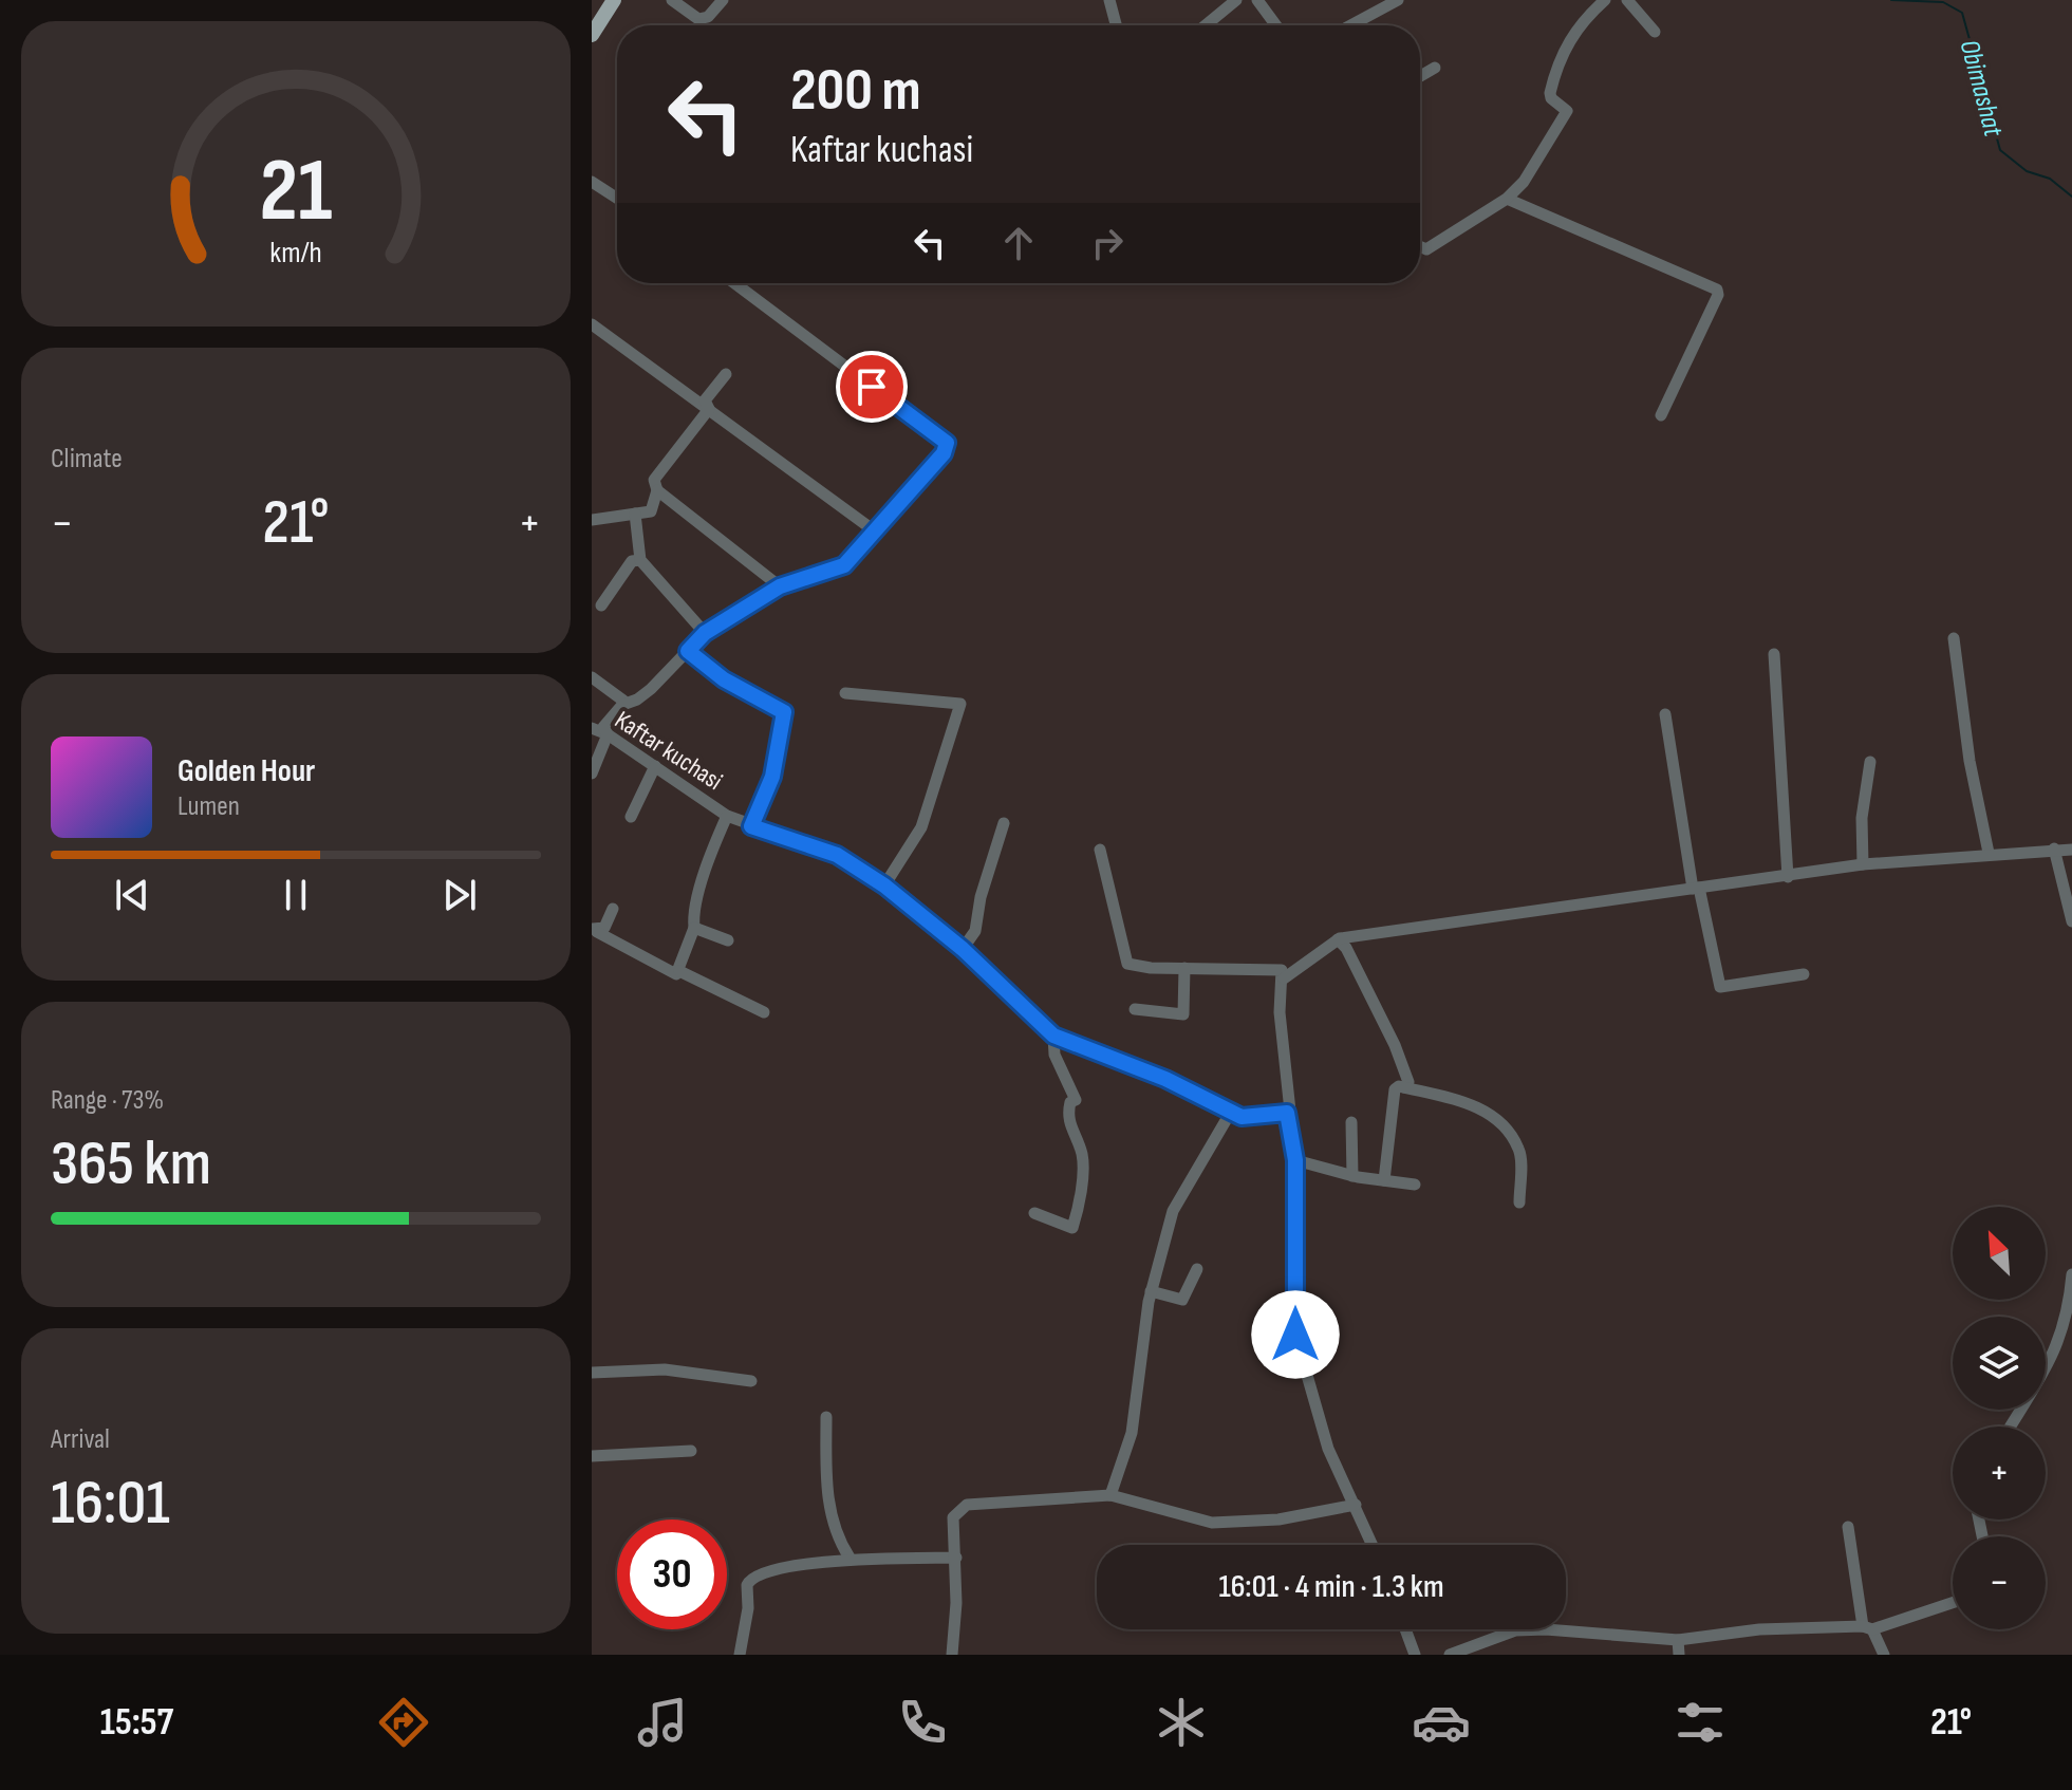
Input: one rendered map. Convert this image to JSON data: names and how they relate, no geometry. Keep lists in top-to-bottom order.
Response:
{
  "streets": {
    "street": ["Kaftar kuchasi"]
  },
  "water": ["Obimashat"],
  "north": "top left",
  "page": {
    "turn": ["200 m", "Kaftar kuchasi"],
    "tile": [
      "Climate",
      ["Range · 73%", "365 km"],
      ["Arrival", "16:01"]
    ],
    "heat": ["−", "21°", "+"],
    "song": ["Golden Hour", "Lumen"],
    "map_buttons": ["+", "−"],
    "limit": "30",
    "trip": "16:01 · 4 min · 1.3 km",
    "tabs": ["15:57", "21°"],
    "gauge": ["21", "km/h"]
  }
}
